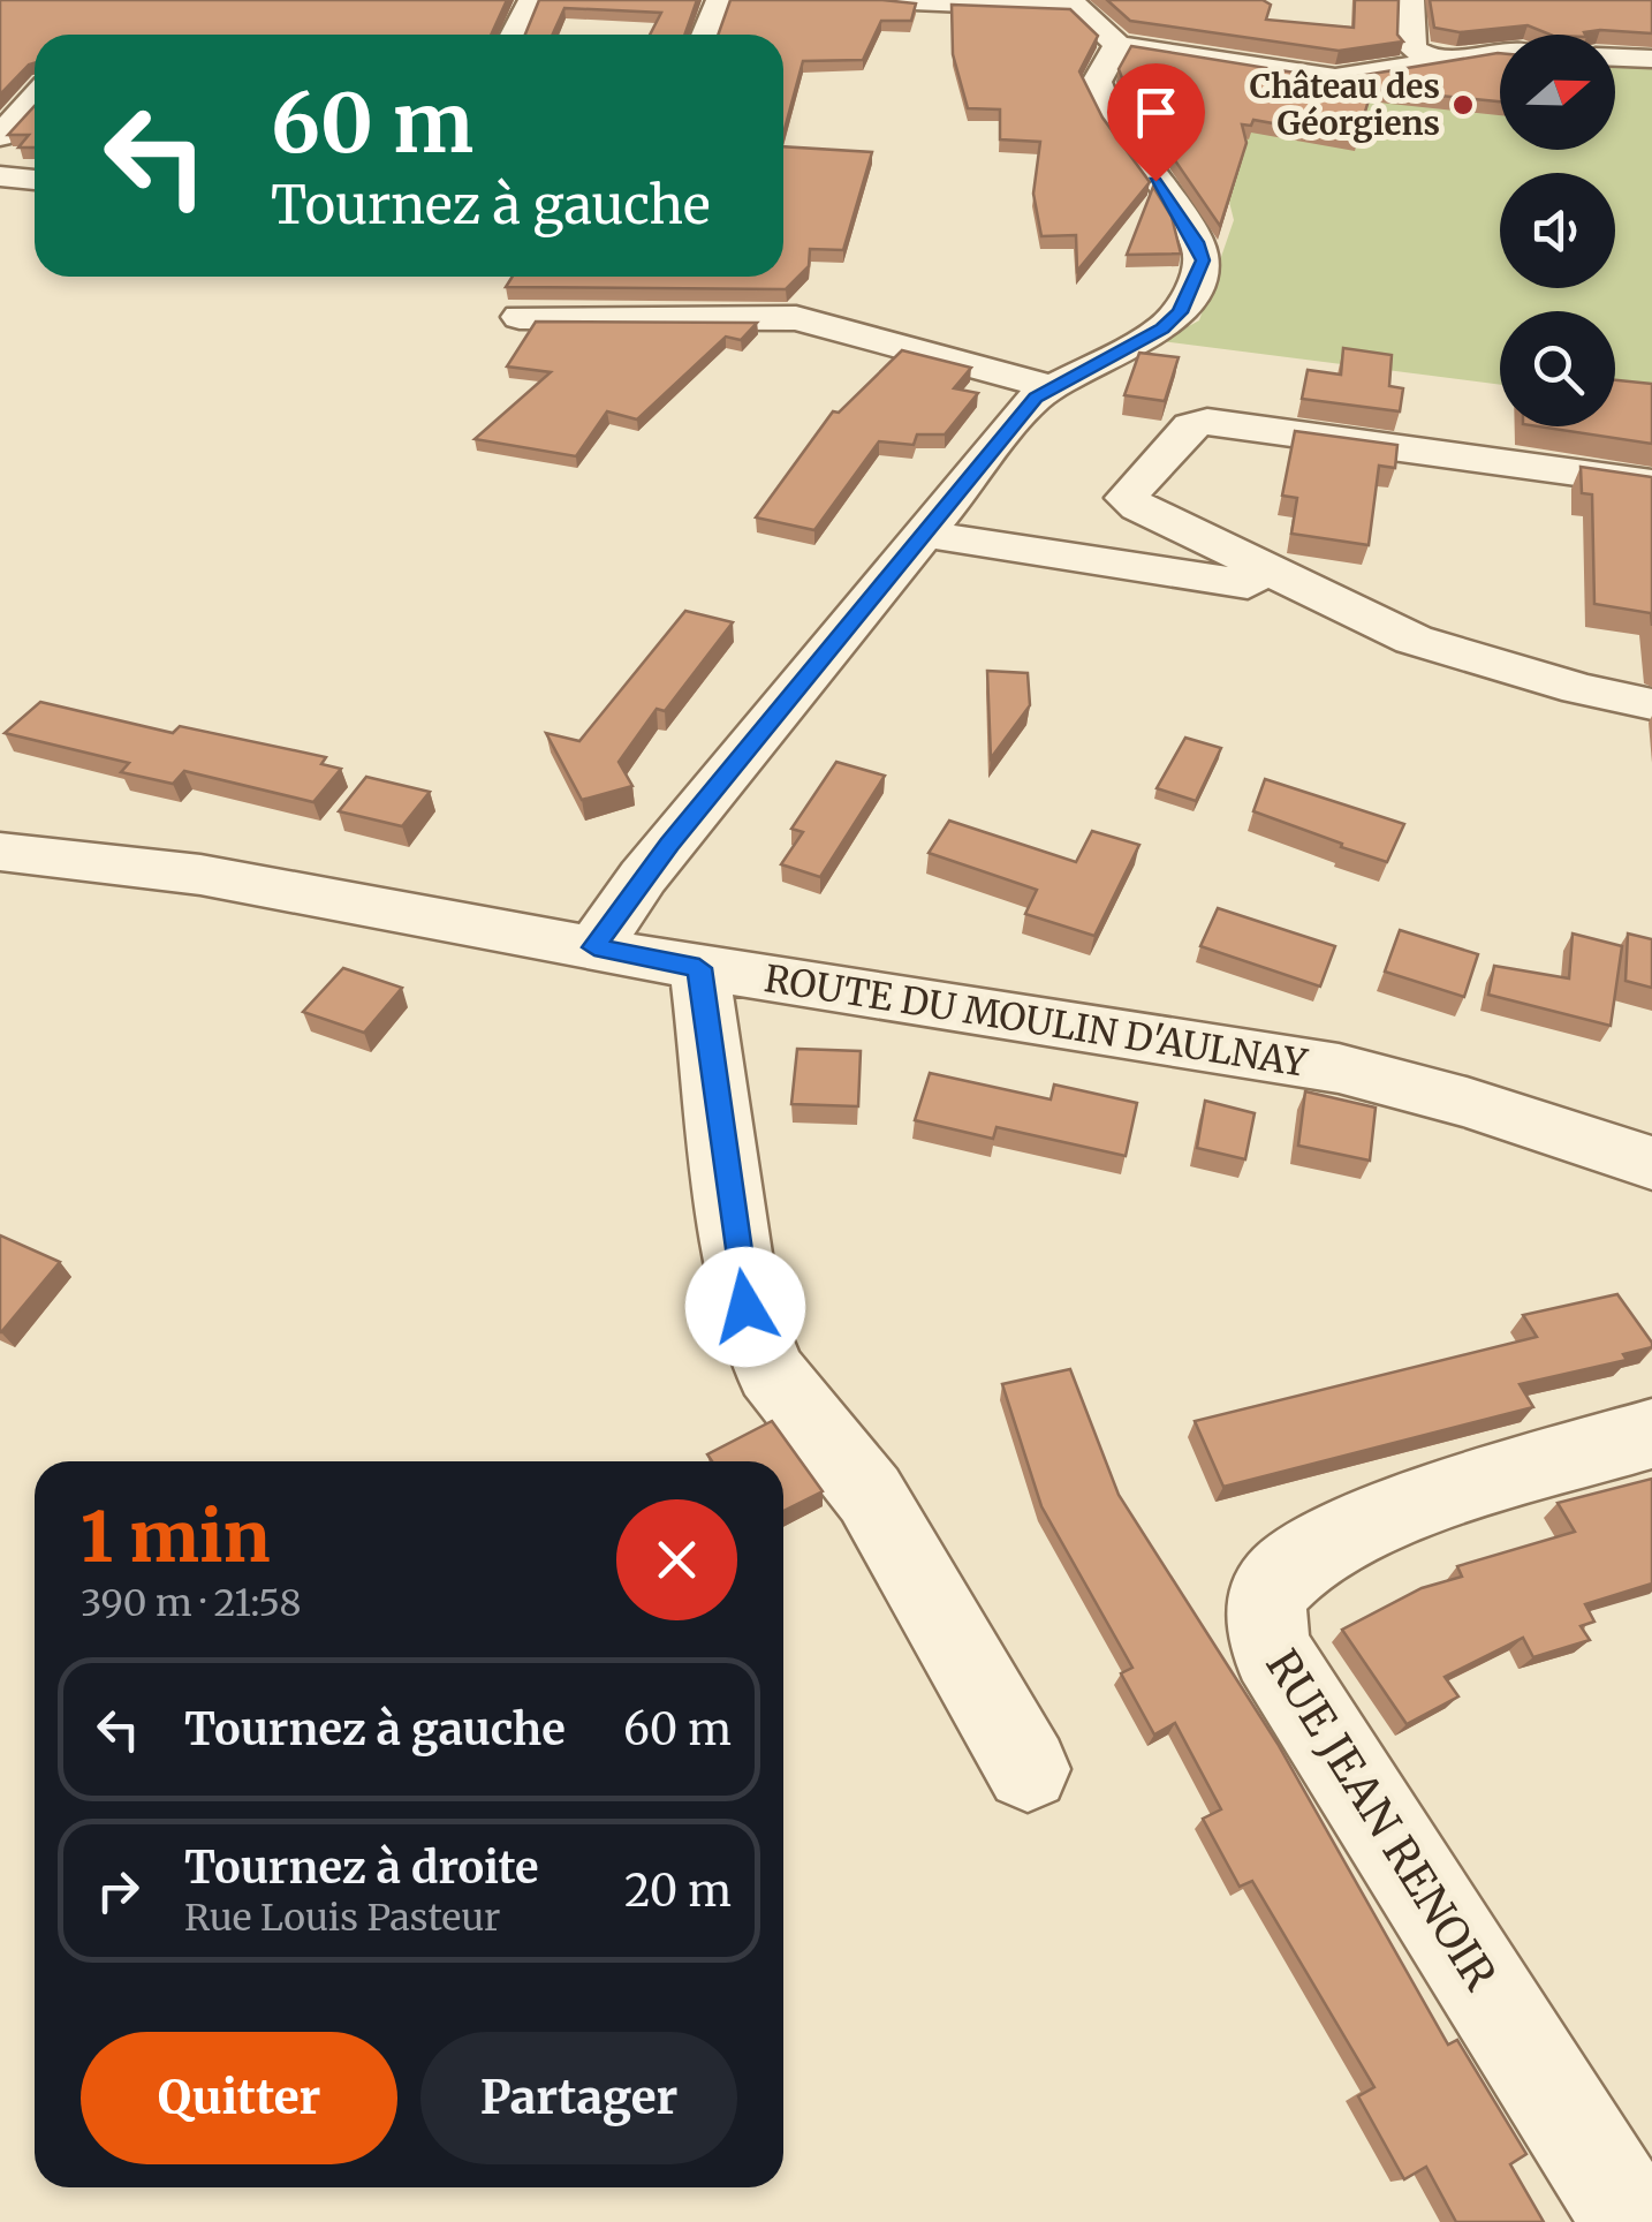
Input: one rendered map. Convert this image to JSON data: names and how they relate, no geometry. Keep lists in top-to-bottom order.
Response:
{
  "streets": {
    "street": ["ROUTE DU MOULIN D'AULNAY", "RUE JEAN RENOIR"]
  },
  "places": ["Château des Géorgiens"],
  "north": "right",
  "page": {
    "turn": ["60 m", "Tournez à gauche"],
    "heading": ["1 min", "390 m · 21:58"],
    "list": [
      {
        "name": "Tournez à gauche",
        "value": "60 m"
      },
      {
        "name": "Tournez à droite",
        "note": "Rue Louis Pasteur",
        "value": "20 m"
      }
    ],
    "buttons": ["Quitter", "Partager"]
  }
}
